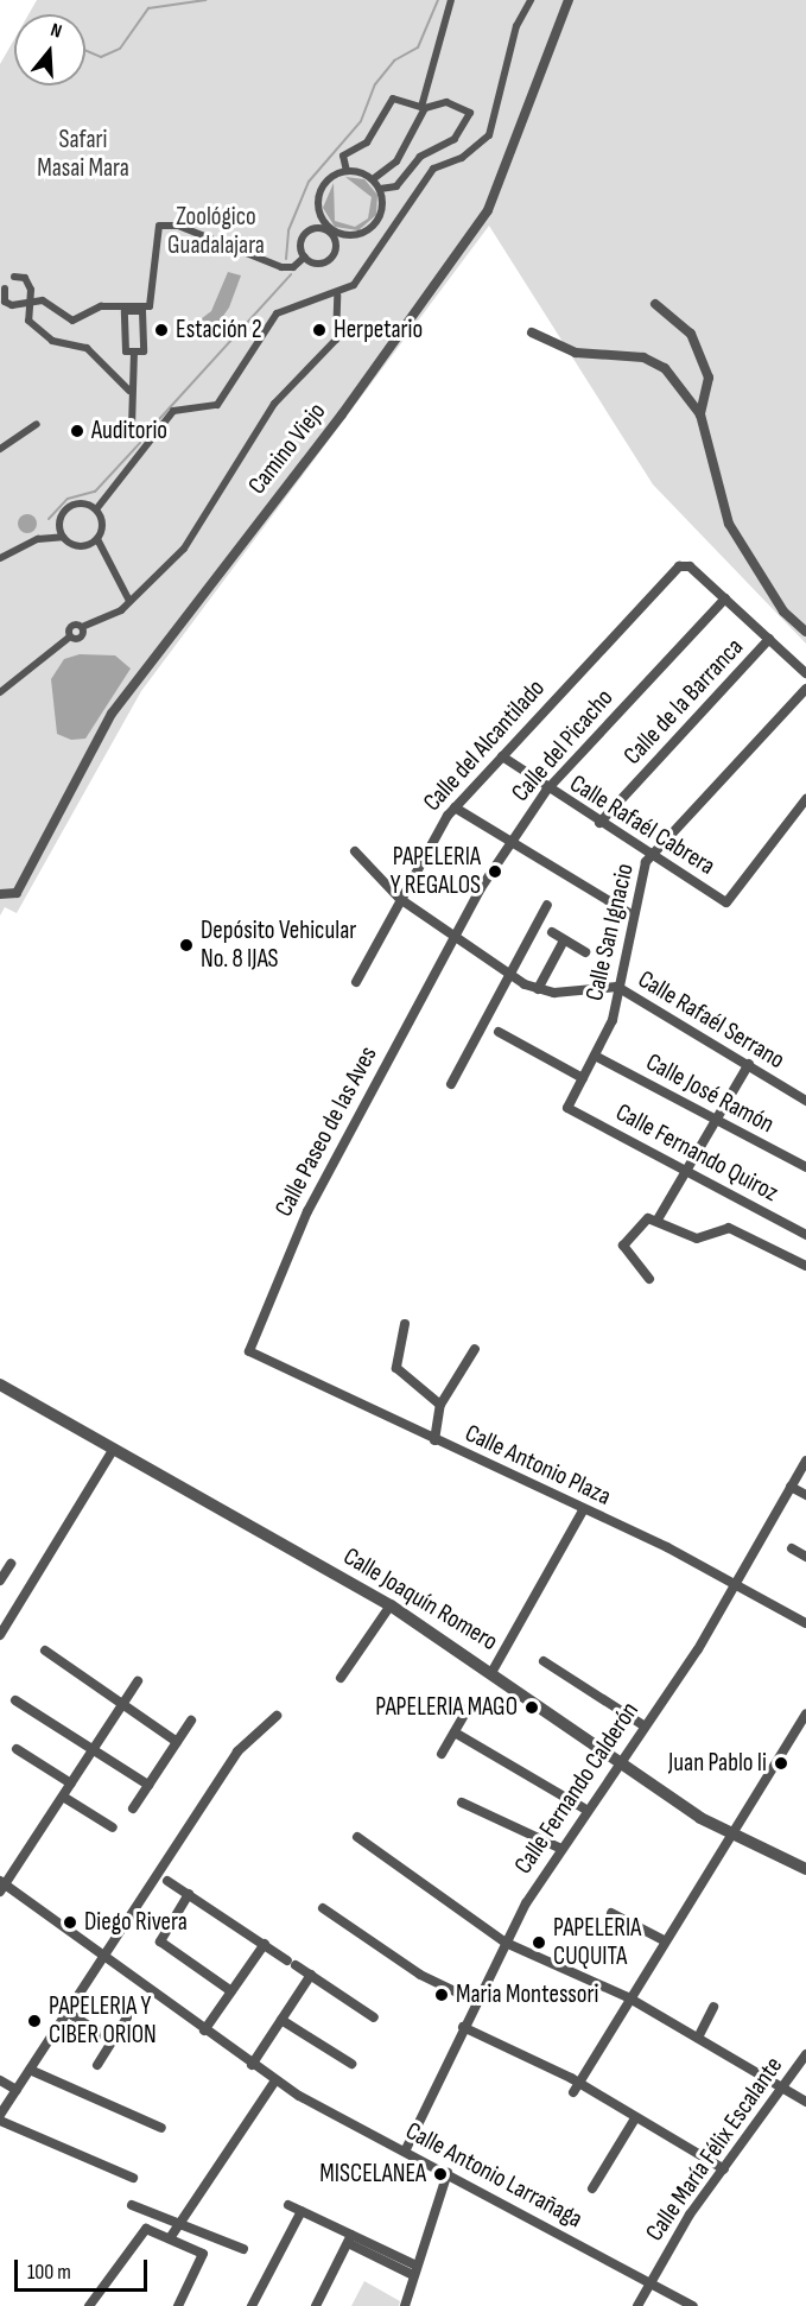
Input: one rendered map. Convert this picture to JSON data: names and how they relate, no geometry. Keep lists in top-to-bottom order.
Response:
{
  "streets": {
    "street": [
      "Camino Viejo",
      "Calle de la Barranca",
      "Calle del Alcantilado",
      "Calle del Picacho",
      "Calle Rafaél Cabrera",
      "Calle San Ignacio",
      "Calle Rafaél Serrano",
      "Calle José Ramón",
      "Calle Paseo de las Aves",
      "Calle Fernando Quiroz",
      "Calle Antonio Plaza",
      "Calle Joaquín Romero",
      "Calle Fernando Calderón",
      "Calle María Félix Escalante",
      "Calle Antonio Larrañaga"
    ]
  },
  "crossings": [
    ["Calle de la Barranca", "Calle Rafaél Cabrera"],
    ["Calle del Alcantilado", "Calle del Picacho"],
    ["Calle del Alcantilado", "Calle Rafaél Cabrera"],
    ["Calle del Alcantilado", "Calle Rafaél Serrano"],
    ["Calle del Picacho", "Calle Rafaél Cabrera"],
    ["Calle del Picacho", "Calle Rafaél Serrano"],
    ["Calle del Picacho", "Calle Paseo de las Aves"],
    ["Calle Rafaél Cabrera", "Calle San Ignacio"],
    ["Calle San Ignacio", "Calle Rafaél Serrano"],
    ["Calle San Ignacio", "Calle José Ramón"],
    ["Calle San Ignacio", "Calle Fernando Quiroz"],
    ["Calle Rafaél Serrano", "Calle Paseo de las Aves"],
    ["Calle Paseo de las Aves", "Calle Antonio Plaza"],
    ["Calle Antonio Plaza", "Calle Fernando Calderón"],
    ["Calle Joaquín Romero", "Calle Fernando Calderón"],
    ["Calle Fernando Calderón", "Calle Antonio Larrañaga"],
    ["Calle María Félix Escalante", "Calle Antonio Larrañaga"]
  ],
  "parks": ["Safari Masai Mara", "Zoológico Guadalajara"],
  "places": [
    "Estación 2",
    "Herpetario",
    "Auditorio",
    "PAPELERIA Y REGALOS",
    "Depósito Vehicular No. 8 IJAS",
    "PAPELERIA MAGO",
    "Juan Pablo Ii",
    "Diego Rivera",
    "PAPELERIA CUQUITA",
    "Maria Montessori",
    "PAPELERIA Y CIBER ORION",
    "MISCELANEA"
  ],
  "scale_bar": "100 m",
  "north": "top"
}
